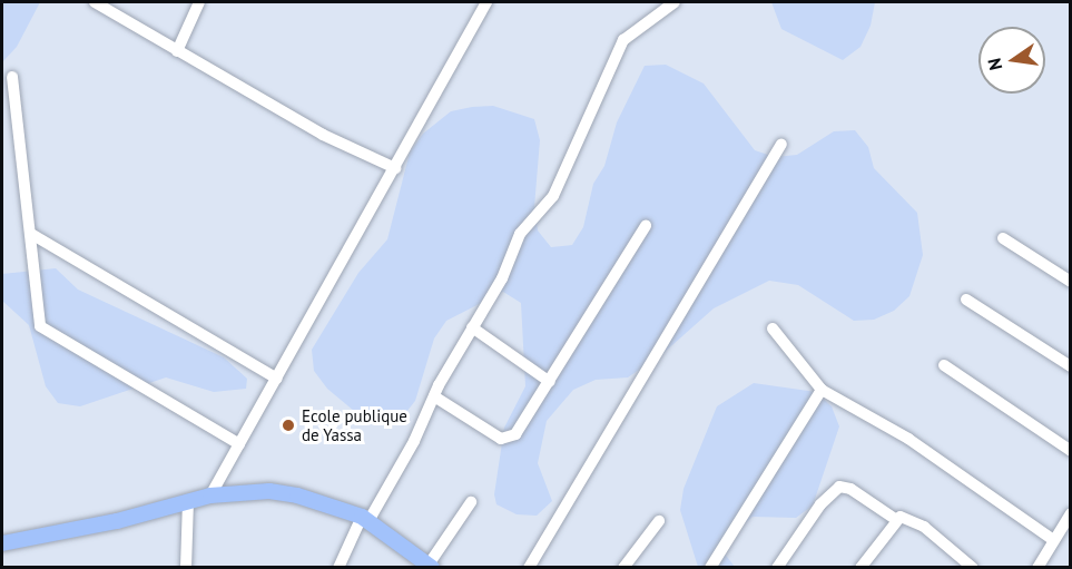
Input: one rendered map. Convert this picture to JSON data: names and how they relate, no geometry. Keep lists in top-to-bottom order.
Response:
{
  "places": ["Ecole publique de Yassa"],
  "north": "left"
}
